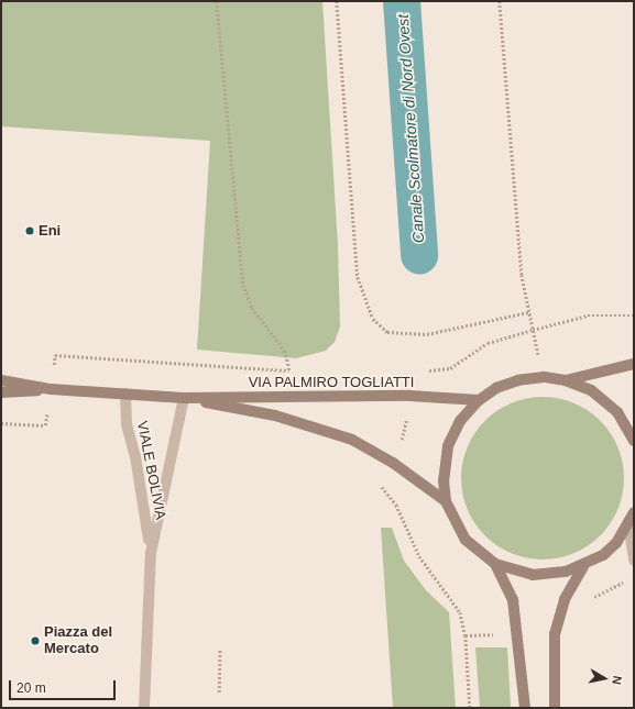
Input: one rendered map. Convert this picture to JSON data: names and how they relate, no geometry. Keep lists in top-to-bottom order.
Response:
{
  "streets": {
    "street": ["VIA PALMIRO TOGLIATTI", "VIALE BOLIVIA"]
  },
  "crossings": [
    ["VIA PALMIRO TOGLIATTI", "VIALE BOLIVIA"]
  ],
  "water": ["Canale Scolmatore di Nord Ovest"],
  "places": ["Eni", "Piazza del Mercato"],
  "scale_bar": "20 m",
  "north": "right"
}
